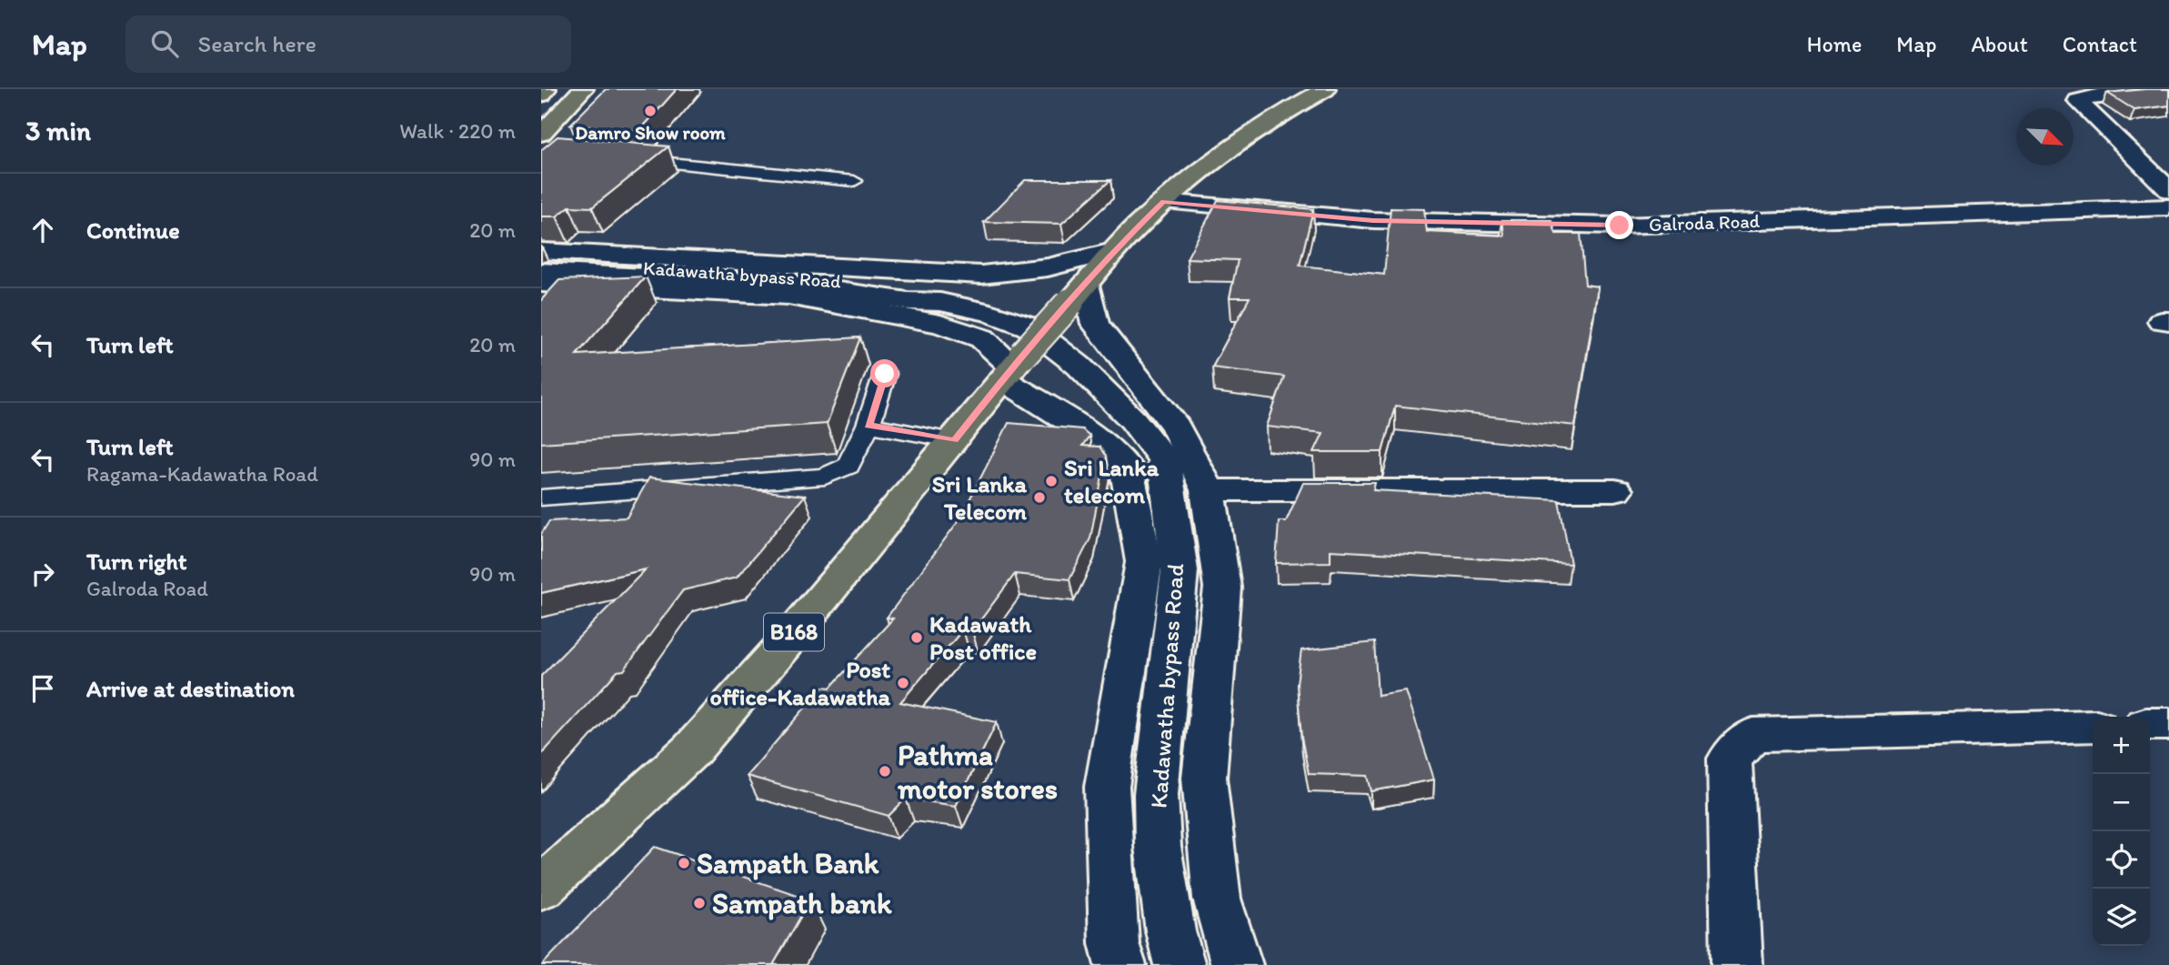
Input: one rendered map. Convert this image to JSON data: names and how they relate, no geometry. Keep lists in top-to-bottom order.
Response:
{
  "streets": {
    "main road": ["B168"],
    "street": ["Galroda Road", "Kadawatha bypass Road"]
  },
  "crossings": [
    ["Galroda Road", "B168"]
  ],
  "places": [
    "Damro Show room",
    "Sri Lanka telecom",
    "Sri Lanka Telecom",
    "Kadawath Post office",
    "Post office-Kadawatha",
    "Pathma motor stores",
    "Sampath Bank",
    "Sampath bank"
  ],
  "north": "bottom right",
  "page": {
    "header": "Map",
    "search": "Search here",
    "nav": [
      "Home",
      "Map",
      "About",
      "Contact"
    ],
    "heading": ["3 min", "Walk · 220 m"],
    "list": [
      ["Continue", "20 m"],
      ["Turn left", "20 m"],
      ["Turn left", "Ragama-Kadawatha Road", "90 m"],
      ["Turn right", "Galroda Road", "90 m"],
      "Arrive at destination"
    ],
    "map_buttons": ["+", "−"]
  }
}
